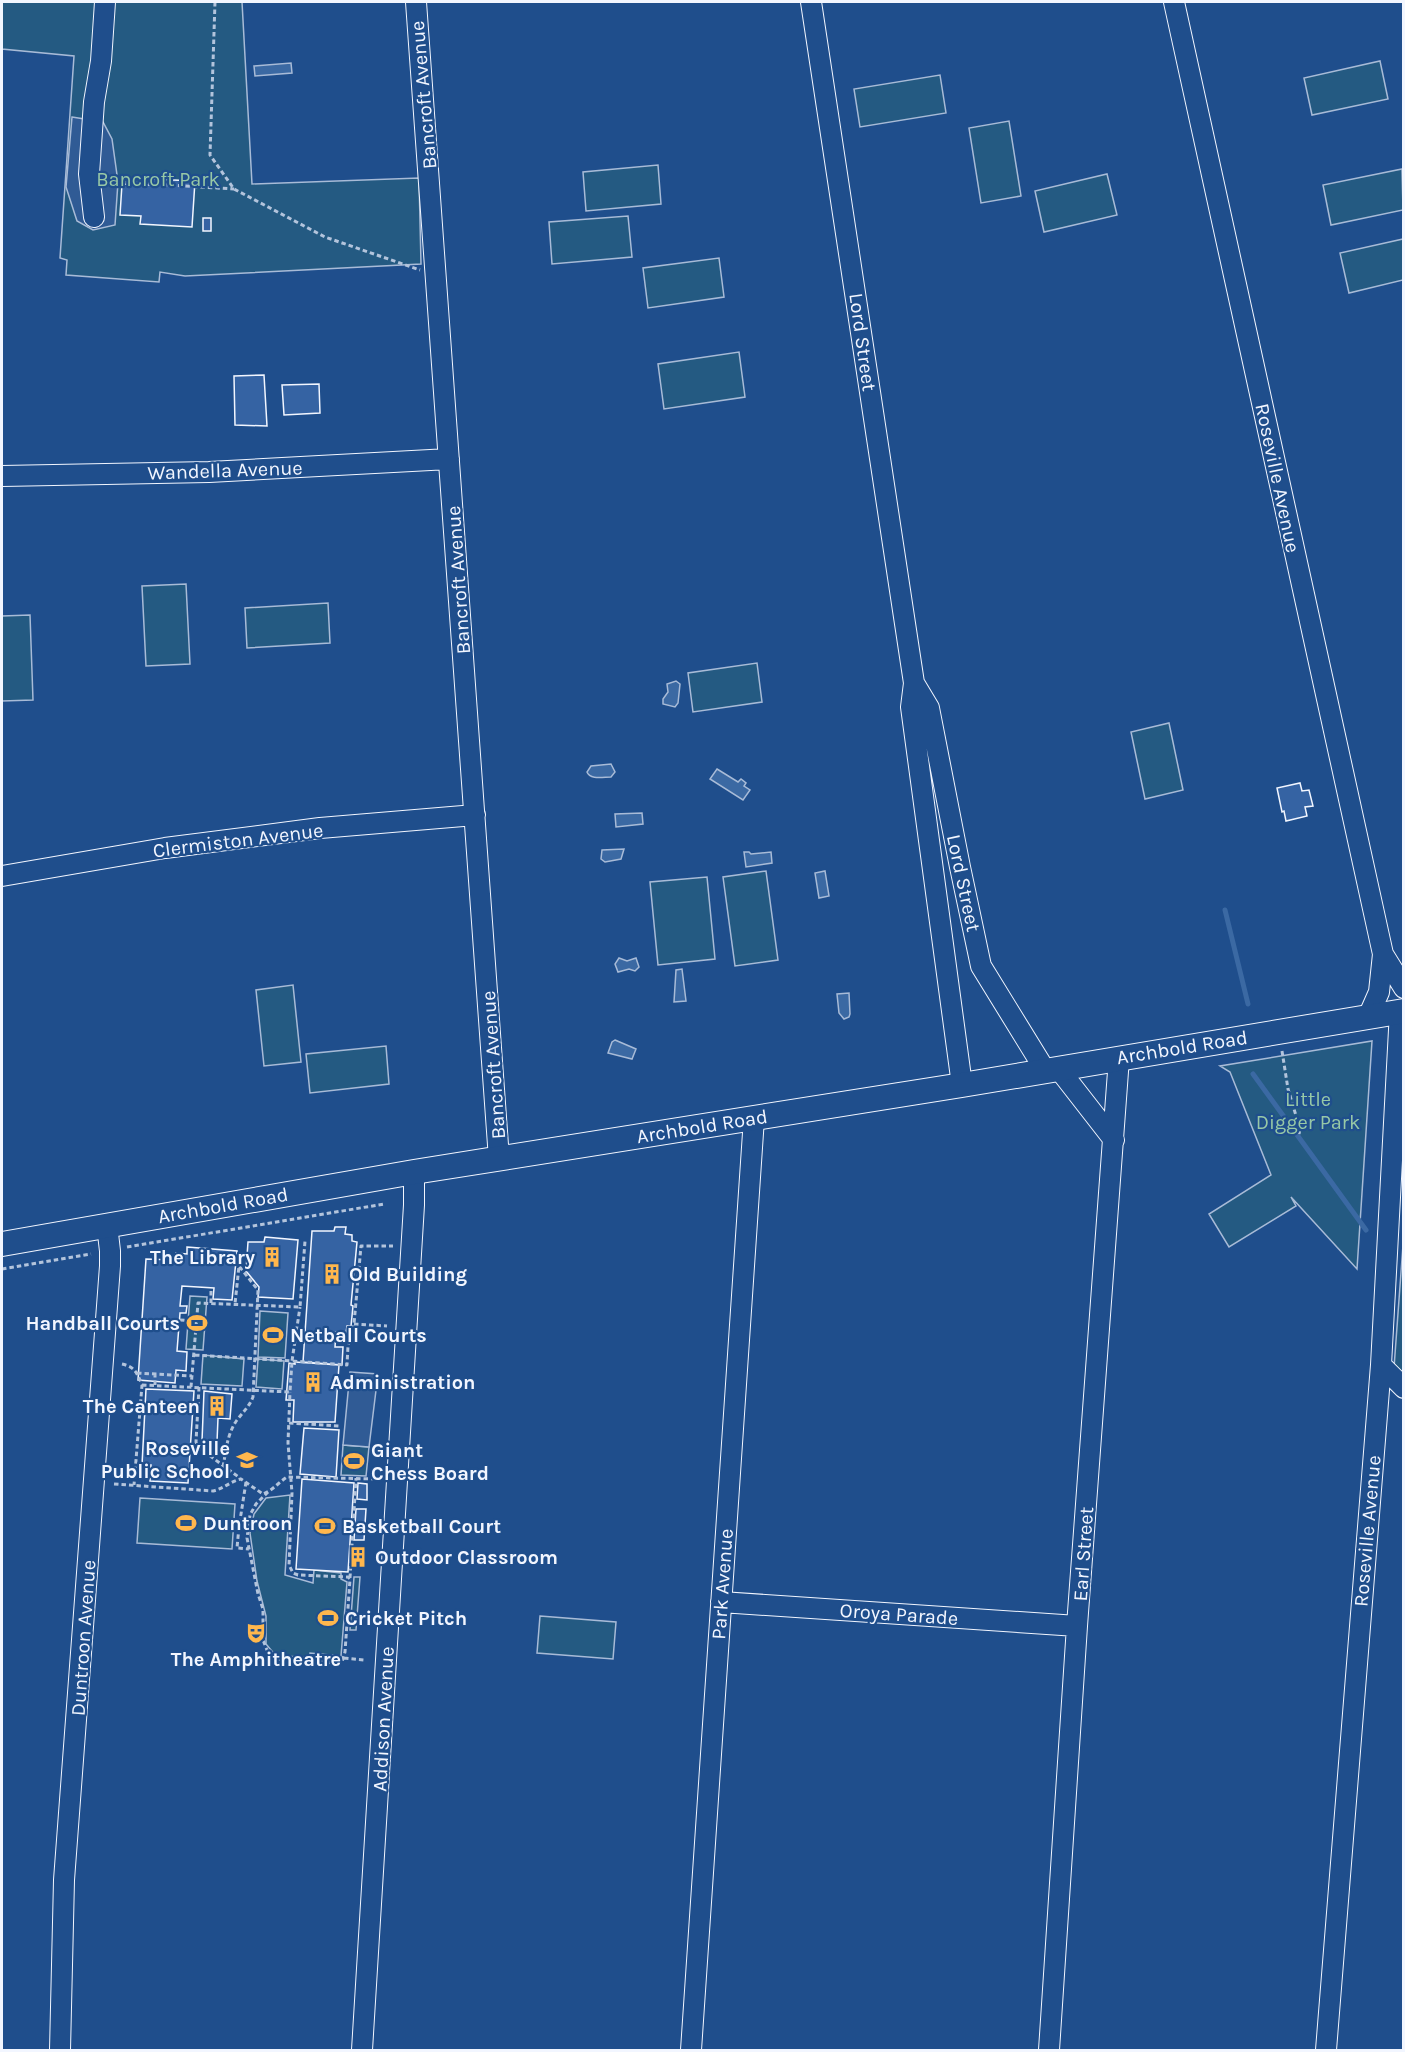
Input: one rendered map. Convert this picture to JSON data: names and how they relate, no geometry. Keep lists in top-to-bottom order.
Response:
{
  "streets": {
    "main road": ["Archbold Road"],
    "street": [
      "Bancroft Avenue",
      "Lord Street",
      "Wandella Avenue",
      "Roseville Avenue",
      "Clermiston Avenue",
      "Earl Street",
      "Park Avenue",
      "Oroya Parade",
      "Duntroon Avenue",
      "Addison Avenue"
    ]
  },
  "crossings": [
    ["Bancroft Avenue", "Wandella Avenue"],
    ["Bancroft Avenue", "Clermiston Avenue"],
    ["Bancroft Avenue", "Archbold Road"],
    ["Lord Street", "Archbold Road"],
    ["Lord Street", "Earl Street"],
    ["Roseville Avenue", "Archbold Road"],
    ["Archbold Road", "Earl Street"],
    ["Archbold Road", "Park Avenue"],
    ["Archbold Road", "Duntroon Avenue"],
    ["Archbold Road", "Addison Avenue"],
    ["Earl Street", "Oroya Parade"],
    ["Park Avenue", "Oroya Parade"]
  ],
  "parks": ["Bancroft Park", "Little Digger Park"],
  "places": {
    "building": [
      "The Library",
      "Old Building",
      "Administration",
      "The Canteen",
      "Outdoor Classroom"
    ],
    "sports": [
      "Handball Courts",
      "Netball Courts",
      "Giant Chess Board",
      "Duntroon",
      "Basketball Court",
      "Cricket Pitch"
    ],
    "school or university": ["Roseville Public School"],
    "theatre": ["The Amphitheatre"]
  }
}
